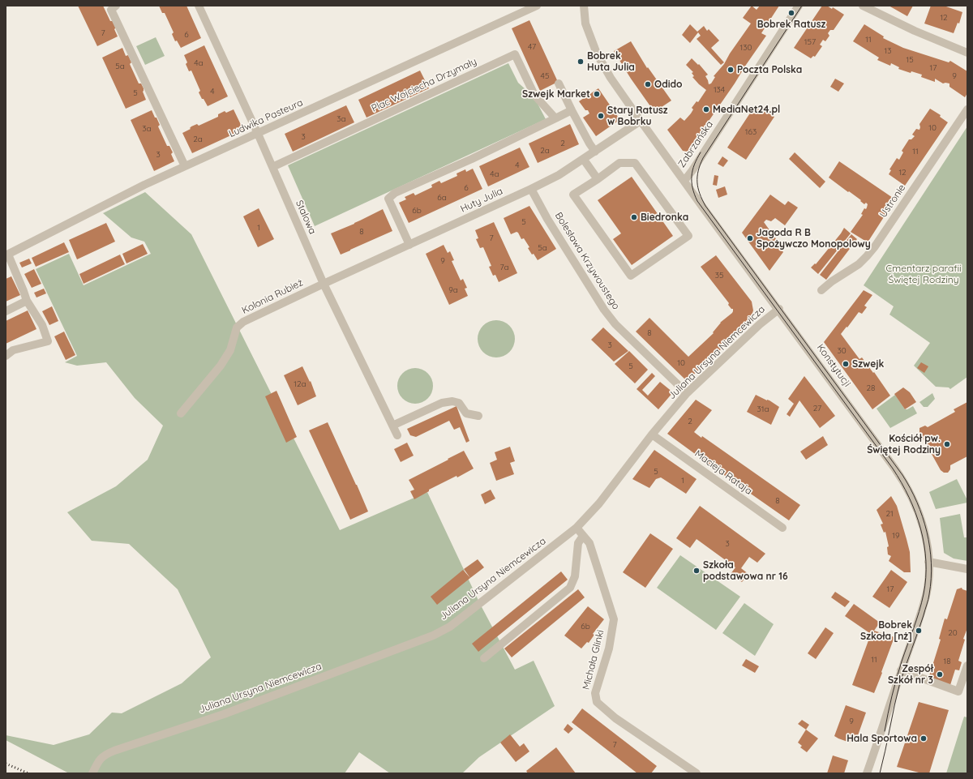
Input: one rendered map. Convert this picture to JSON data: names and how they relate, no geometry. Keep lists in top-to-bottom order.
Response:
{
  "streets": {
    "street": [
      "Plac Wojciecha Drzymały",
      "Ludwika Pasteura",
      "Zabrzańska",
      "Huty Julia",
      "Ustronie",
      "Stalowa",
      "Bolesława Krzywoustego",
      "Kolonia Rubież",
      "Juliana Ursyna Niemcewicza",
      "Konstytucji",
      "Macieja Rataja",
      "Michała Glinki"
    ]
  },
  "crossings": [
    ["Plac Wojciecha Drzymały", "Stalowa"],
    ["Ludwika Pasteura", "Stalowa"],
    ["Zabrzańska", "Konstytucji"],
    ["Huty Julia", "Stalowa"],
    ["Huty Julia", "Bolesława Krzywoustego"],
    ["Huty Julia", "Kolonia Rubież"],
    ["Huty Julia", "Konstytucji"],
    ["Stalowa", "Kolonia Rubież"],
    ["Bolesława Krzywoustego", "Juliana Ursyna Niemcewicza"],
    ["Juliana Ursyna Niemcewicza", "Konstytucji"],
    ["Juliana Ursyna Niemcewicza", "Macieja Rataja"],
    ["Juliana Ursyna Niemcewicza", "Michała Glinki"]
  ],
  "parks": ["Cmentarz parafii Świętej Rodziny"],
  "places": [
    "Bobrek Ratusz",
    "Bobrek Huta Julia",
    "Poczta Polska",
    "Odido",
    "Szwejk Market",
    "MediaNet24.pl",
    "Stary Ratusz w Bobrku",
    "Biedronka",
    "Jagoda R B Spożywczo Monopolowy",
    "Szwejk",
    "Kościół pw. Świętej Rodziny",
    "Szkoła podstawowa nr 16",
    "Bobrek Szkoła [nż]",
    "Zespół Szkół nr 3",
    "Hala Sportowa"
  ],
  "house_numbers": [
    "12",
    "7",
    "6",
    "11",
    "157",
    "47",
    "130",
    "13",
    "15",
    "4a",
    "5a",
    "17",
    "45",
    "9",
    "134",
    "4",
    "5",
    "3a",
    "10",
    "3a",
    "163",
    "3",
    "2a",
    "2",
    "2a",
    "11",
    "3",
    "4",
    "12",
    "4a",
    "6",
    "6a",
    "6b",
    "5",
    "1",
    "8",
    "7",
    "5a",
    "9",
    "7a",
    "35",
    "9a",
    "8",
    "3",
    "30",
    "10",
    "5",
    "12a",
    "28",
    "27",
    "31a",
    "2",
    "5",
    "1",
    "8",
    "21",
    "19",
    "3",
    "17",
    "6b",
    "20",
    "11",
    "18",
    "9",
    "7"
  ]
}
